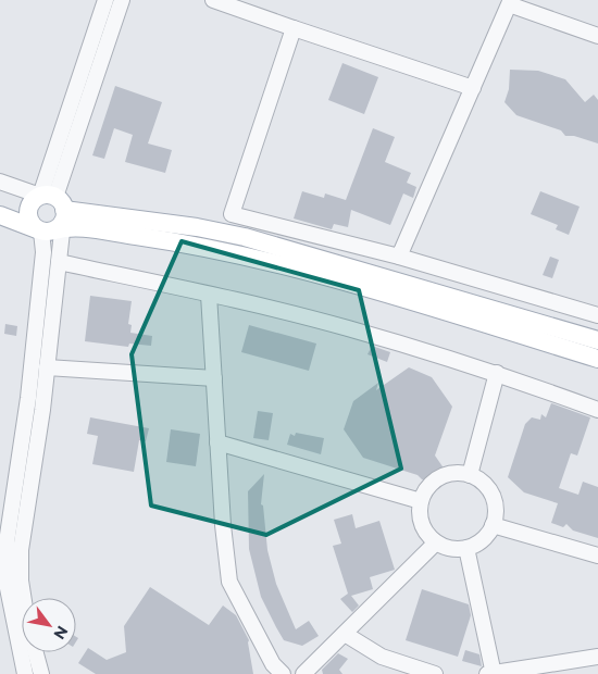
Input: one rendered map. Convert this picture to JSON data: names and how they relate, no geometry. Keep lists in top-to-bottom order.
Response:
{
  "north": "bottom right"
}
